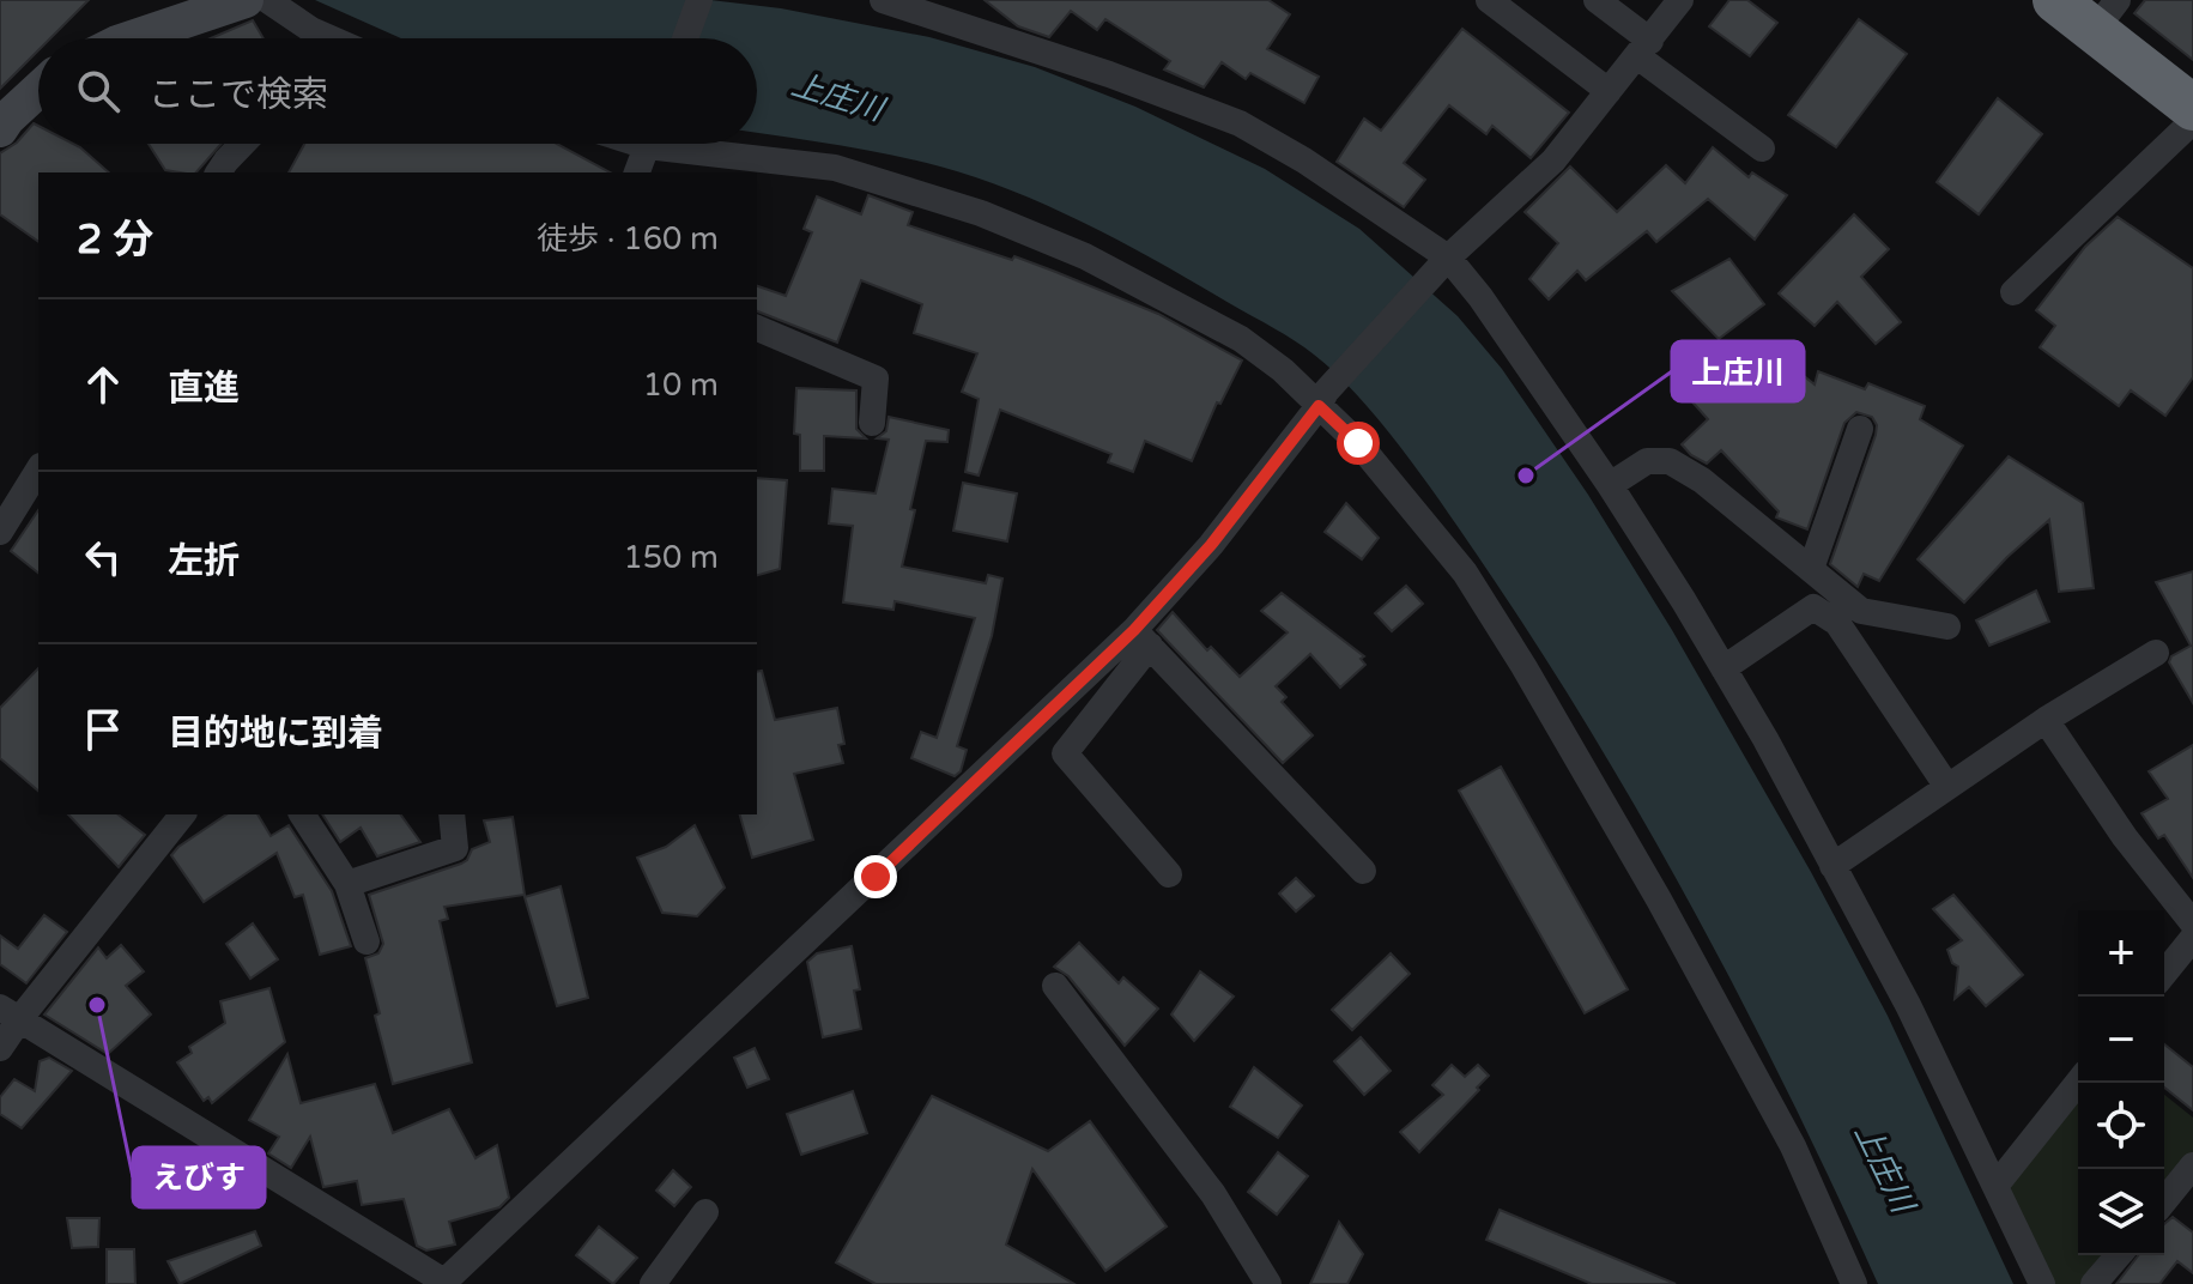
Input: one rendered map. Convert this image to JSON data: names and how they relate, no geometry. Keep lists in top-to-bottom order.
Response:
{
  "water": ["上庄川"],
  "places": ["上庄川", "えびす"],
  "page": {
    "search": "ここで検索",
    "heading": ["2 分", "徒歩 · 160 m"],
    "list": [
      ["直進", "10 m"],
      ["左折", "150 m"],
      "目的地に到着"
    ],
    "map_buttons": ["+", "−"]
  }
}
